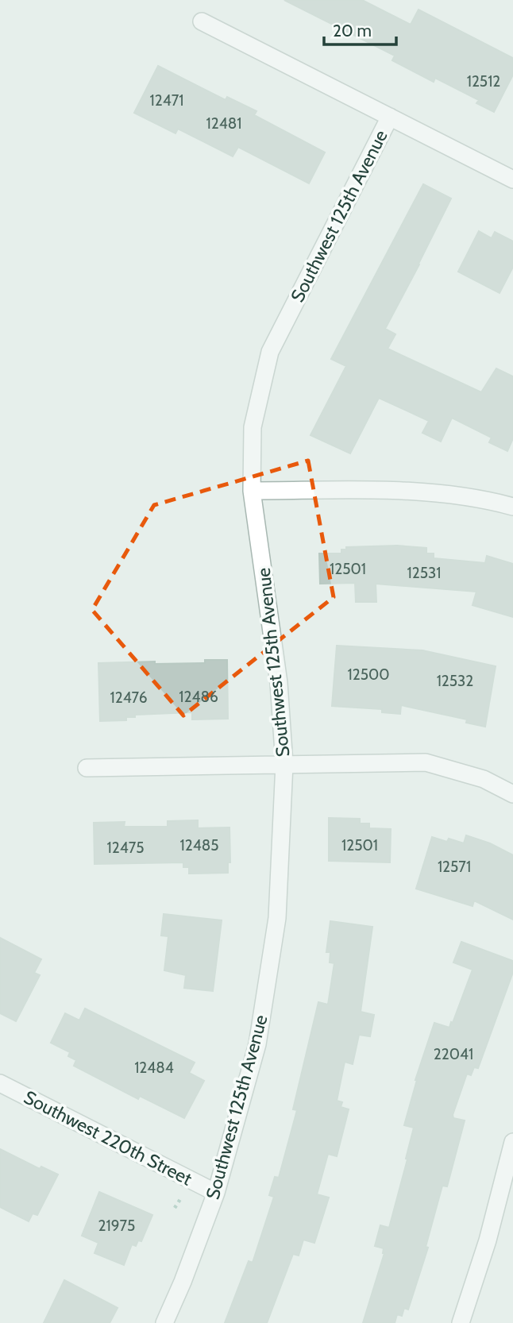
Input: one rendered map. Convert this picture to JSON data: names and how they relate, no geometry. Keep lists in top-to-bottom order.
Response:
{
  "streets": {
    "street": ["Southwest 125th Avenue", "Southwest 220th Street"]
  },
  "crossings": [
    ["Southwest 125th Avenue", "Southwest 220th Street"]
  ],
  "house_numbers": [
    "12512",
    "12471",
    "12481",
    "12501",
    "12531",
    "12500",
    "12532",
    "12486",
    "12476",
    "12485",
    "12501",
    "12475",
    "12571",
    "22041",
    "12484",
    "21975"
  ],
  "scale_bar": "20 m"
}
